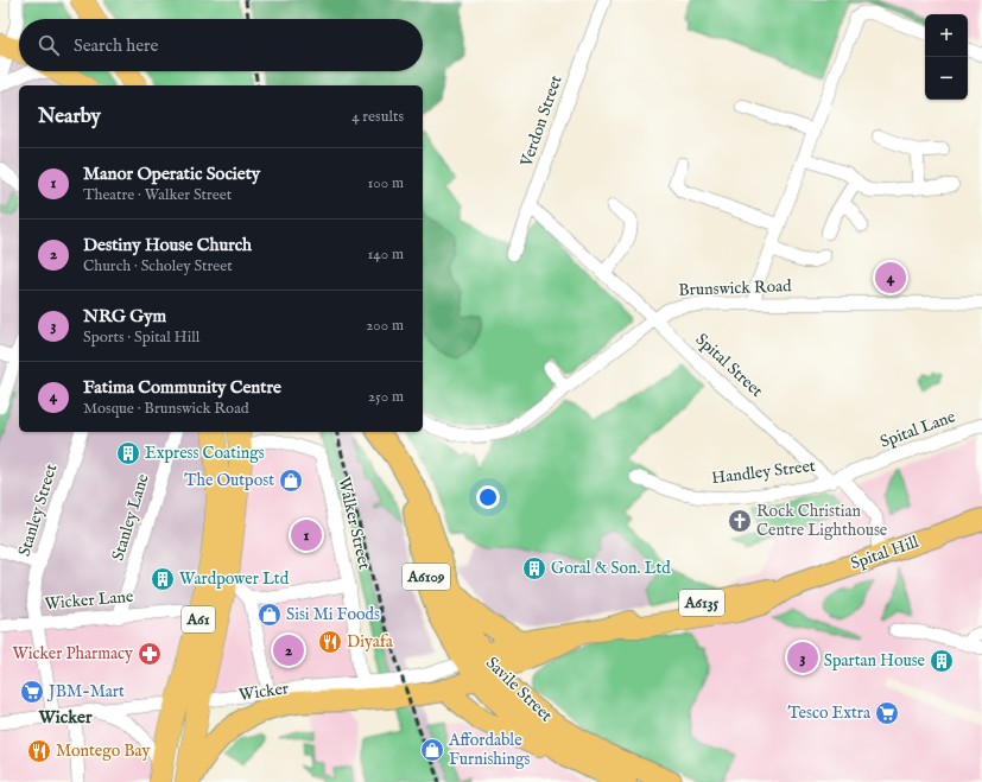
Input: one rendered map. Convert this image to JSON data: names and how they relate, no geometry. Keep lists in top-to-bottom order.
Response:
{
  "streets": {
    "highway": ["A61"],
    "main road": [
      "Spital Hill",
      "A6109",
      "A6135",
      "Savile Street",
      "Wicker"
    ],
    "street": [
      "Verdon Street",
      "Brunswick Road",
      "Spital Street",
      "Spital Lane",
      "Handley Street",
      "Stanley Street",
      "Stanley Lane",
      "Walker Street",
      "Wicker Lane"
    ]
  },
  "crossings": [
    ["Verdon Street", "Spital Street"],
    ["Brunswick Road", "Spital Street"],
    ["Spital Street", "Handley Street"],
    ["Spital Street", "Spital Hill"],
    ["Spital Lane", "Handley Street"],
    ["Stanley Street", "Wicker Lane"],
    ["Stanley Street", "Wicker"],
    ["Stanley Lane", "Wicker Lane"],
    ["Walker Street", "A61"],
    ["Walker Street", "Wicker"],
    ["Spital Hill", "A6109"],
    ["Spital Hill", "Savile Street"],
    ["Spital Hill", "Wicker"],
    ["A6109", "Savile Street"],
    ["A61", "Wicker"]
  ],
  "districts": ["Wicker"],
  "places": {
    "building": [
      "Express Coatings",
      "Goral & Son. Ltd",
      "Wardpower Ltd",
      "Spartan House"
    ],
    "shop": ["The Outpost", "Sisi Mi Foods", "Affordable Furnishings"],
    "church": ["Rock Christian Centre Lighthouse"],
    "restaurant": ["Diyafa", "Montego Bay"],
    "pharmacy": ["Wicker Pharmacy"],
    "supermarket": ["JBM-Mart", "Tesco Extra"]
  },
  "page": {
    "map_buttons": ["+", "−"],
    "search": "Search here",
    "heading": ["Nearby", "4 results"],
    "list": [
      {
        "mark": "1",
        "name": "Manor Operatic Society",
        "note": "Theatre · Walker Street",
        "value": "100 m"
      },
      {
        "mark": "2",
        "name": "Destiny House Church",
        "note": "Church · Scholey Street",
        "value": "140 m"
      },
      {
        "mark": "3",
        "name": "NRG Gym",
        "note": "Sports · Spital Hill",
        "value": "200 m"
      },
      {
        "mark": "4",
        "name": "Fatima Community Centre",
        "note": "Mosque · Brunswick Road",
        "value": "250 m"
      }
    ],
    "pins": [
      "4",
      "1",
      "2",
      "3"
    ]
  }
}
